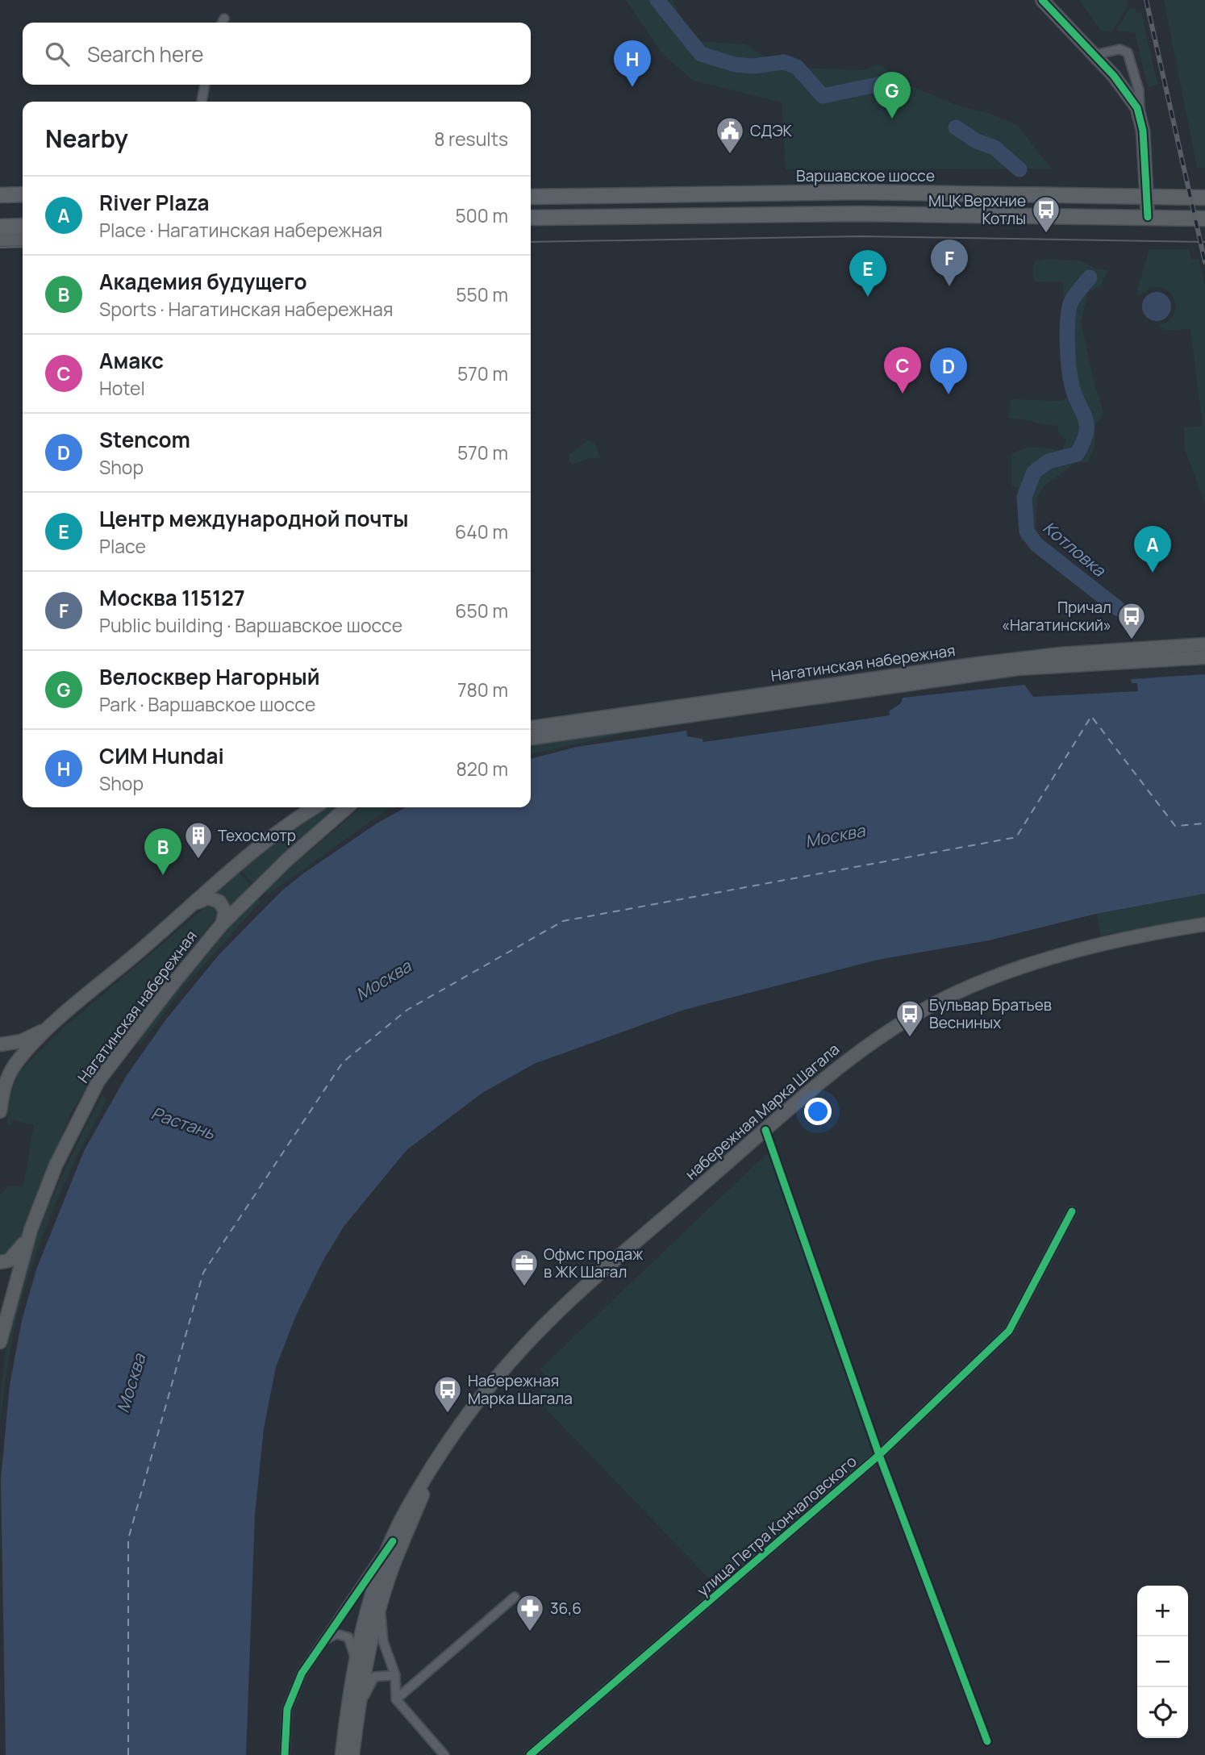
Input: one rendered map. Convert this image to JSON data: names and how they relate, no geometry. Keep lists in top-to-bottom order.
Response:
{
  "streets": {
    "main road": ["Варшавское шоссе", "Нагатинская набережная", "набережная Марка Шагала"],
    "street": ["улица Петра Кончаловского"]
  },
  "water": ["Котловка", "Москва", "Растань"],
  "places": {
    "public building": ["СДЭК"],
    "bus stop": [
      "МЦК Верхние Котлы",
      "Причал «Нагатинский»",
      "Бульвар Братьев Весниных",
      "Набережная Марка Шагала"
    ],
    "building": ["Техосмотр"],
    "office": ["Офмс продаж в ЖК Шагал"],
    "pharmacy": ["36,6"]
  },
  "page": {
    "search": "Search here",
    "pins": [
      "H",
      "G",
      "F",
      "E",
      "C",
      "D",
      "A",
      "B"
    ],
    "heading": ["Nearby", "8 results"],
    "list": [
      {
        "mark": "A",
        "name": "River Plaza",
        "note": "Place · Нагатинская набережная",
        "value": "500 m"
      },
      {
        "mark": "B",
        "name": "Академия будущего",
        "note": "Sports · Нагатинская набережная",
        "value": "550 m"
      },
      {
        "mark": "C",
        "name": "Амакс",
        "note": "Hotel",
        "value": "570 m"
      },
      {
        "mark": "D",
        "name": "Stencom",
        "note": "Shop",
        "value": "570 m"
      },
      {
        "mark": "E",
        "name": "Центр международной почты",
        "note": "Place",
        "value": "640 m"
      },
      {
        "mark": "F",
        "name": "Москва 115127",
        "note": "Public building · Варшавское шоссе",
        "value": "650 m"
      },
      {
        "mark": "G",
        "name": "Велосквер Нагорный",
        "note": "Park · Варшавское шоссе",
        "value": "780 m"
      },
      {
        "mark": "H",
        "name": "СИМ Hundai",
        "note": "Shop",
        "value": "820 m"
      }
    ],
    "map_buttons": ["+", "−"]
  }
}
